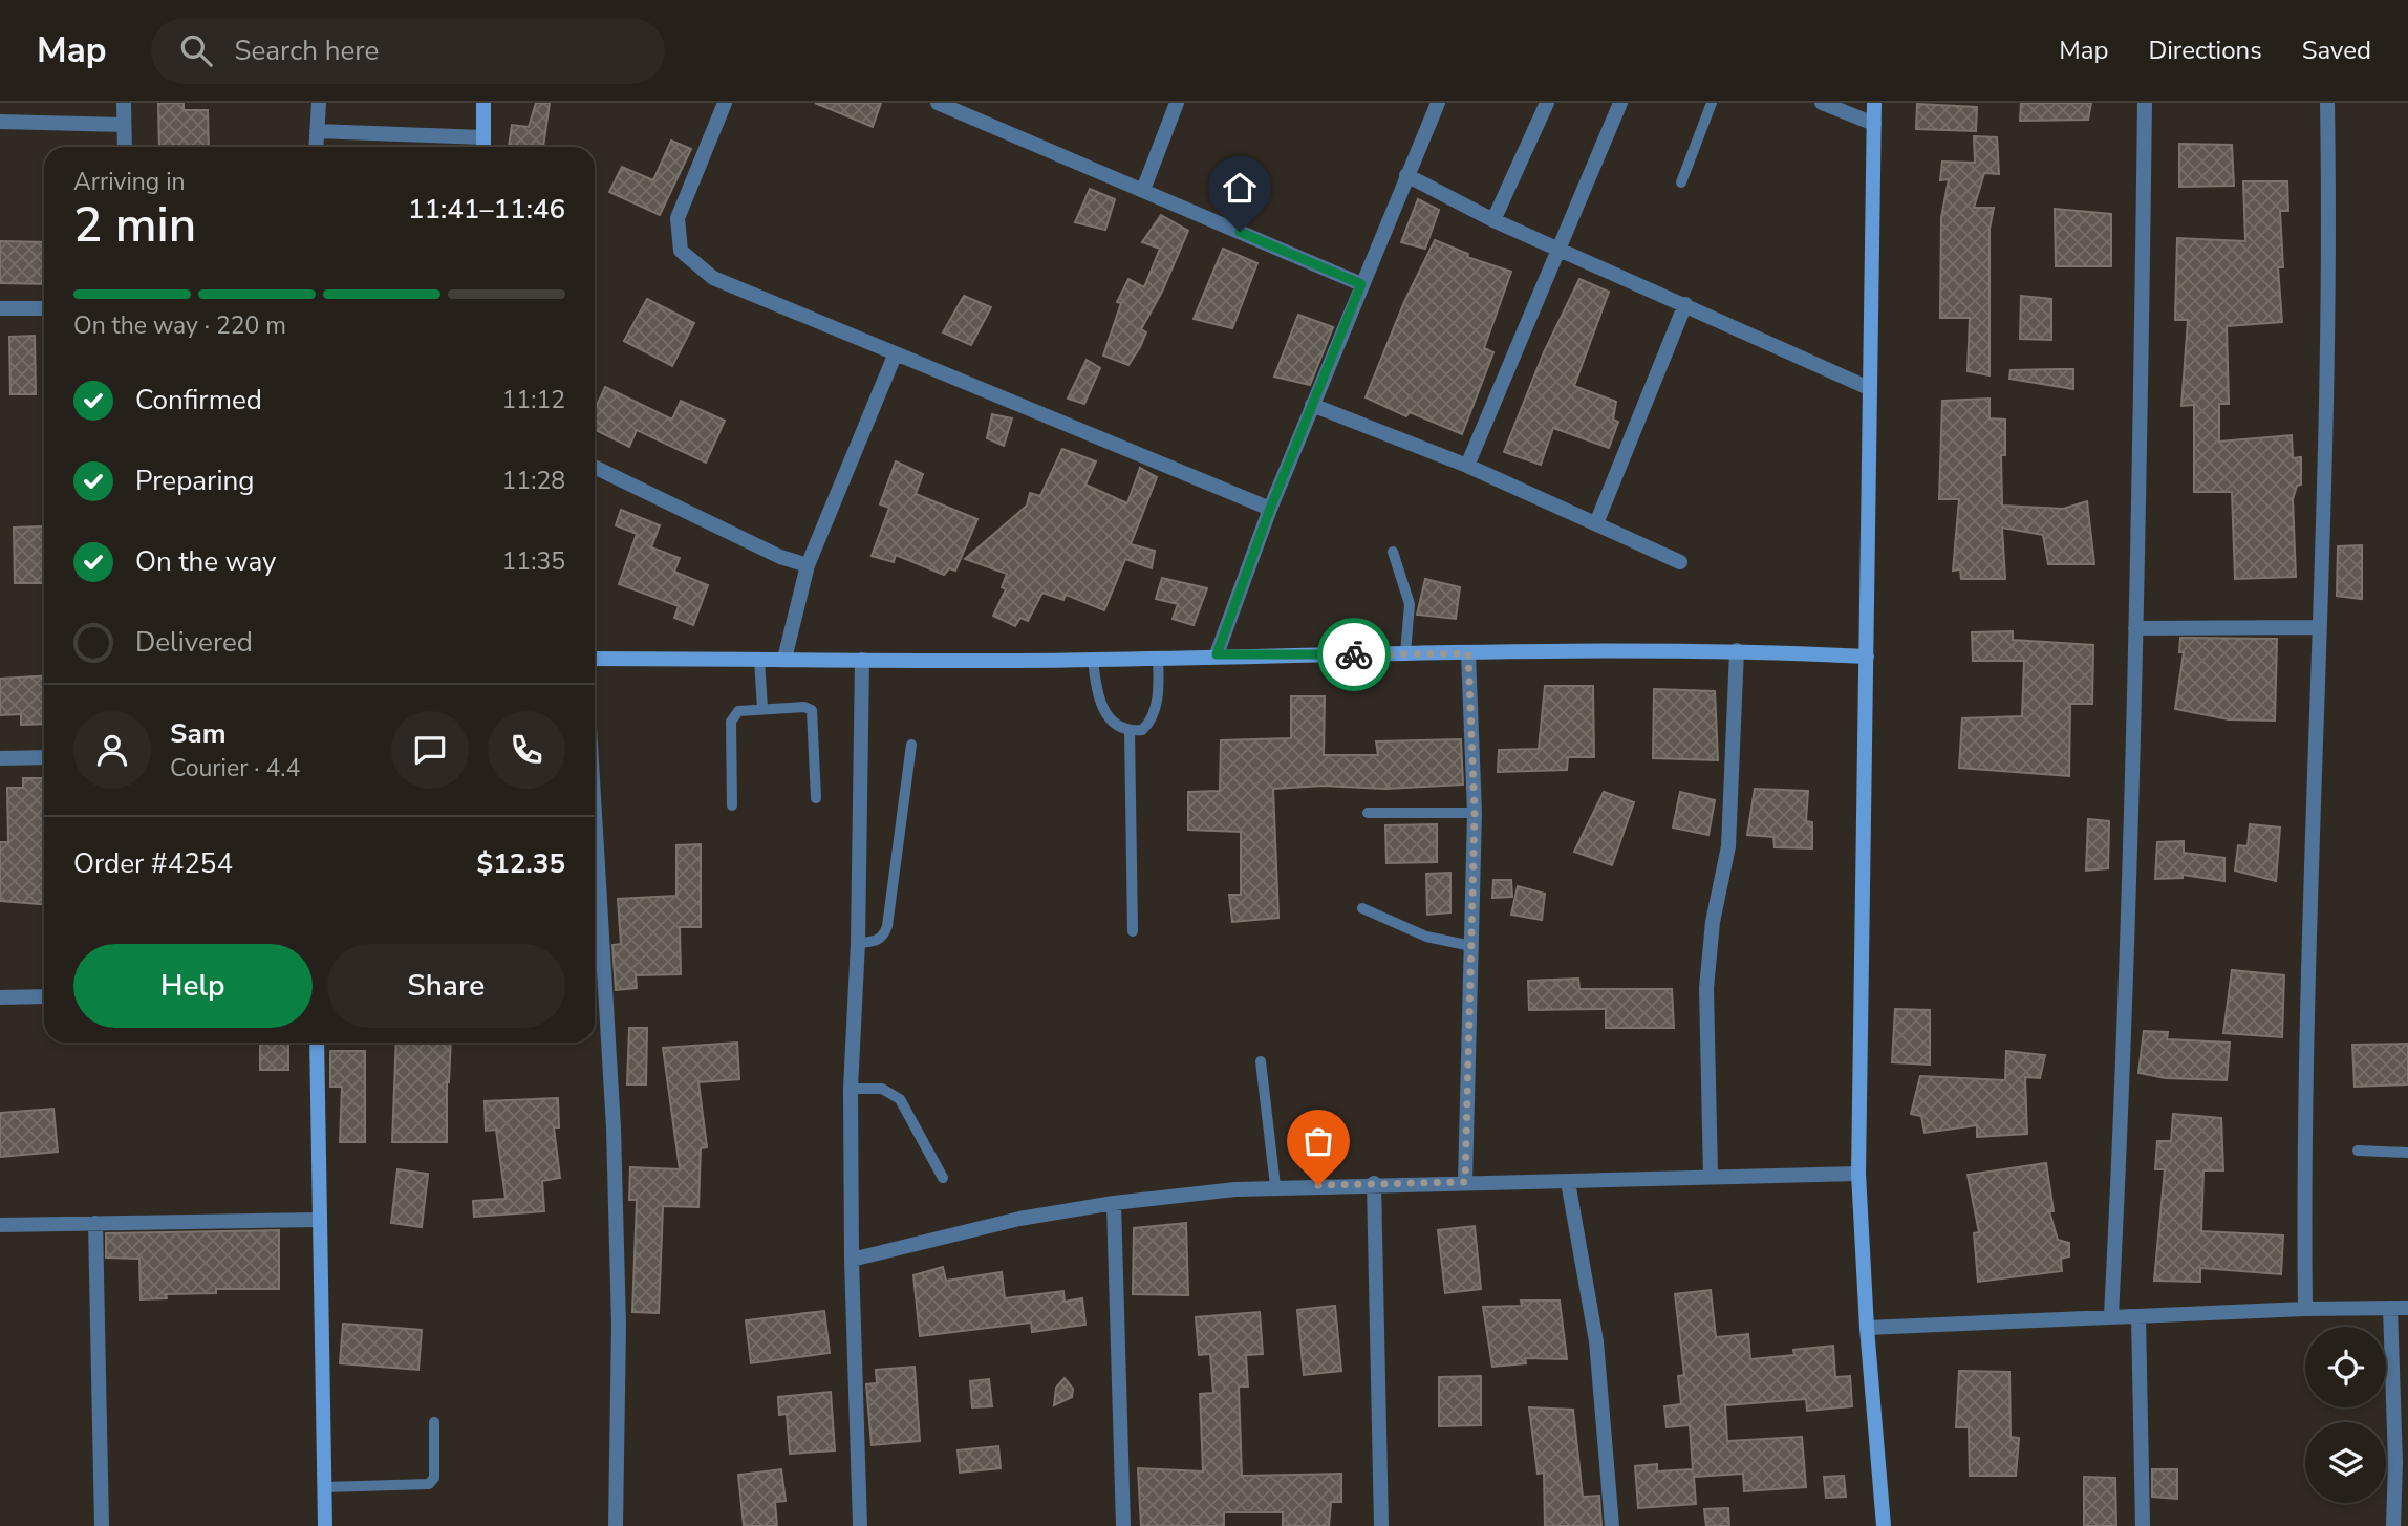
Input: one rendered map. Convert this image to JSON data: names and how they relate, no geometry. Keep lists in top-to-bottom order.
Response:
{
  "page": {
    "header": "Map",
    "search": "Search here",
    "nav": ["Map", "Directions", "Saved"],
    "heading": ["2 min", "Arriving in", "11:41–11:46"],
    "panel": [
      "Sam",
      "Courier · 4.4",
      "Order #4254",
      "$12.35"
    ],
    "bar": "On the way · 220 m",
    "list": [
      ["Confirmed", "11:12"],
      ["Preparing", "11:28"],
      ["On the way", "11:35"],
      "Delivered"
    ],
    "buttons": ["Help", "Share"]
  }
}
